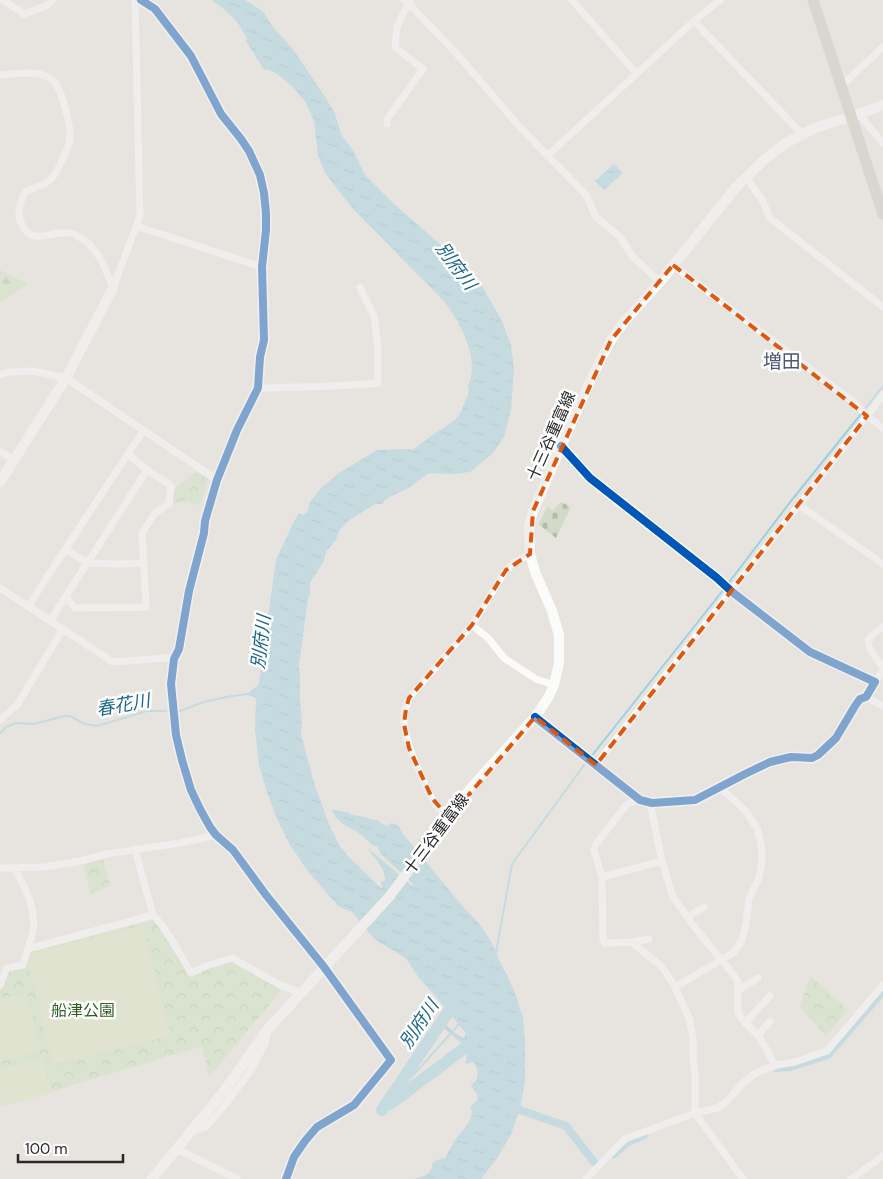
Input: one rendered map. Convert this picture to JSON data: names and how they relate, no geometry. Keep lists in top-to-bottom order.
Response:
{
  "streets": {
    "main road": ["十三谷重富線"]
  },
  "districts": ["増田"],
  "water": ["別府川", "春花川"],
  "parks": ["船津公園"],
  "scale_bar": "100 m"
}
